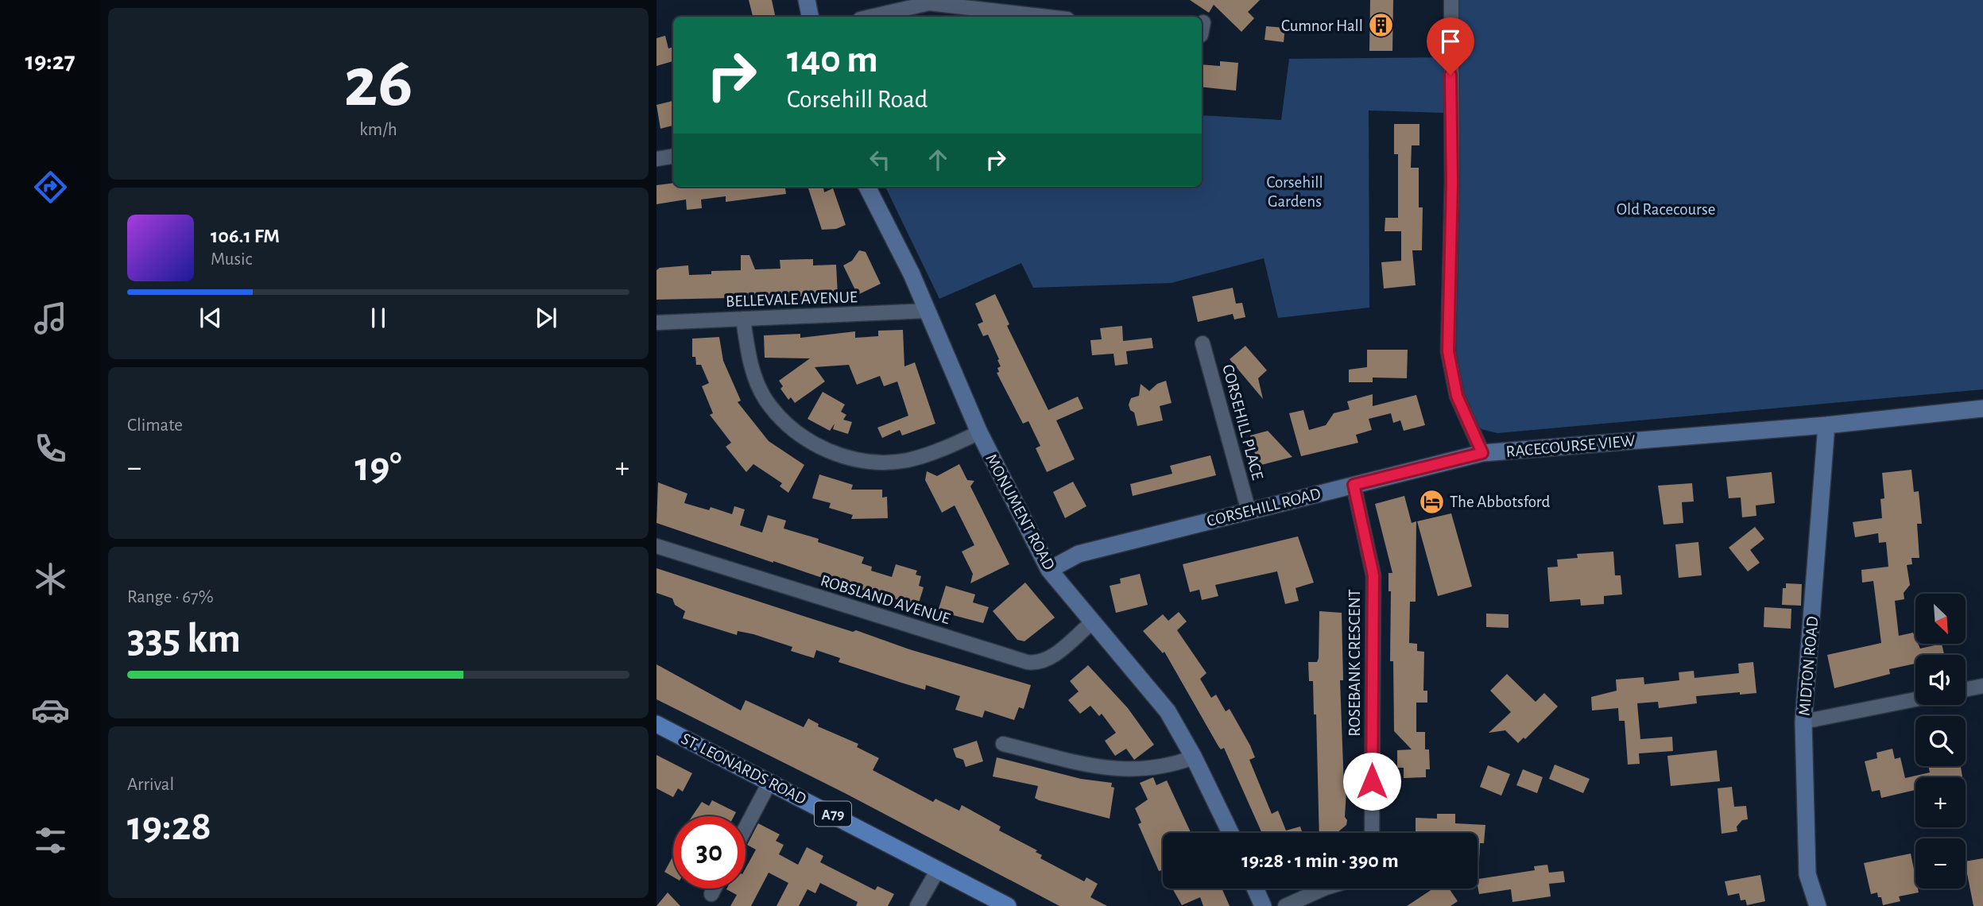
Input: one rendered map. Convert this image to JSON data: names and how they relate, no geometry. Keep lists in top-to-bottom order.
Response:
{
  "streets": {
    "main road": ["ST. LEONARDS ROAD", "A79"],
    "street": [
      "BELLEVALE AVENUE",
      "CORSEHILL PLACE",
      "RACECOURSE VIEW",
      "CORSEHILL ROAD",
      "MONUMENT ROAD",
      "ROBSLAND AVENUE",
      "ROSEBANK CRESCENT",
      "MIDTON ROAD"
    ]
  },
  "crossings": [
    ["BELLEVALE AVENUE", "MONUMENT ROAD"],
    ["CORSEHILL PLACE", "CORSEHILL ROAD"],
    ["RACECOURSE VIEW", "CORSEHILL ROAD"],
    ["RACECOURSE VIEW", "MIDTON ROAD"],
    ["CORSEHILL ROAD", "MONUMENT ROAD"],
    ["CORSEHILL ROAD", "ROSEBANK CRESCENT"],
    ["MONUMENT ROAD", "ROBSLAND AVENUE"]
  ],
  "parks": ["Corsehill Gardens", "Old Racecourse"],
  "places": {
    "building": ["Cumnor Hall"],
    "hotel": ["The Abbotsford"]
  },
  "north": "bottom right",
  "page": {
    "tabs": "19:27",
    "tile": [
      ["26", "km/h"],
      "Climate",
      ["Range · 67%", "335 km"],
      ["Arrival", "19:28"]
    ],
    "turn": ["140 m", "Corsehill Road"],
    "song": ["106.1 FM", "Music"],
    "heat": ["−", "19°", "+"],
    "map_buttons": ["+", "−"],
    "limit": "30",
    "trip": "19:28 · 1 min · 390 m"
  }
}
